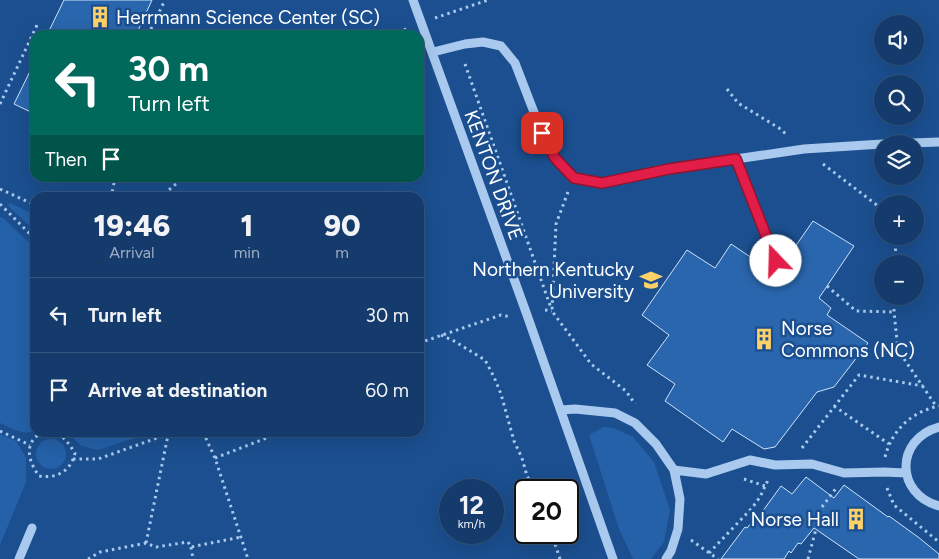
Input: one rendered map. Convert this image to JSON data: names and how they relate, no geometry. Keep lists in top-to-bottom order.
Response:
{
  "streets": {
    "street": ["KENTON DRIVE"]
  },
  "places": {
    "building": ["Herrmann Science Center (SC)", "Norse Commons (NC)", "Norse Hall"],
    "school or university": ["Northern Kentucky University"]
  },
  "page": {
    "map_buttons": ["+", "−"],
    "turn": ["30 m", "Turn left"],
    "then": "Then",
    "eta": [
      "19:46",
      "Arrival",
      "1",
      "min",
      "90",
      "m"
    ],
    "list": [
      {
        "name": "Turn left",
        "value": "30 m"
      },
      {
        "name": "Arrive at destination",
        "value": "60 m"
      }
    ],
    "speed": "12 km/h",
    "limit": "20"
  }
}
